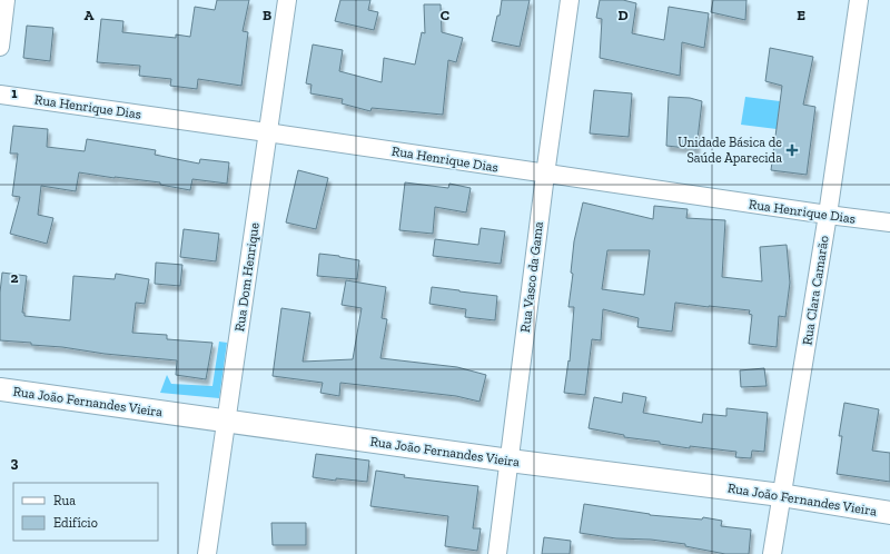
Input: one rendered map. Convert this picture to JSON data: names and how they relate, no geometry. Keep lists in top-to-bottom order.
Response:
{
  "streets": {
    "street": [
      "Rua Henrique Dias",
      "Rua Dom Henrique",
      "Rua Vasco da Gama",
      "Rua Clara Camarão",
      "Rua João Fernandes Vieira"
    ]
  },
  "crossings": [
    ["Rua Henrique Dias", "Rua Dom Henrique"],
    ["Rua Henrique Dias", "Rua Vasco da Gama"],
    ["Rua Henrique Dias", "Rua Clara Camarão"],
    ["Rua Dom Henrique", "Rua João Fernandes Vieira"],
    ["Rua Vasco da Gama", "Rua João Fernandes Vieira"],
    ["Rua Clara Camarão", "Rua João Fernandes Vieira"]
  ],
  "places": {
    "health": ["Unidade Básica de Saúde Aparecida"]
  },
  "legend": ["Rua", "Edifício"],
  "grid": {
    "columns": [
      "A",
      "B",
      "C",
      "D",
      "E"
    ],
    "rows": ["1", "2", "3"]
  }
}
